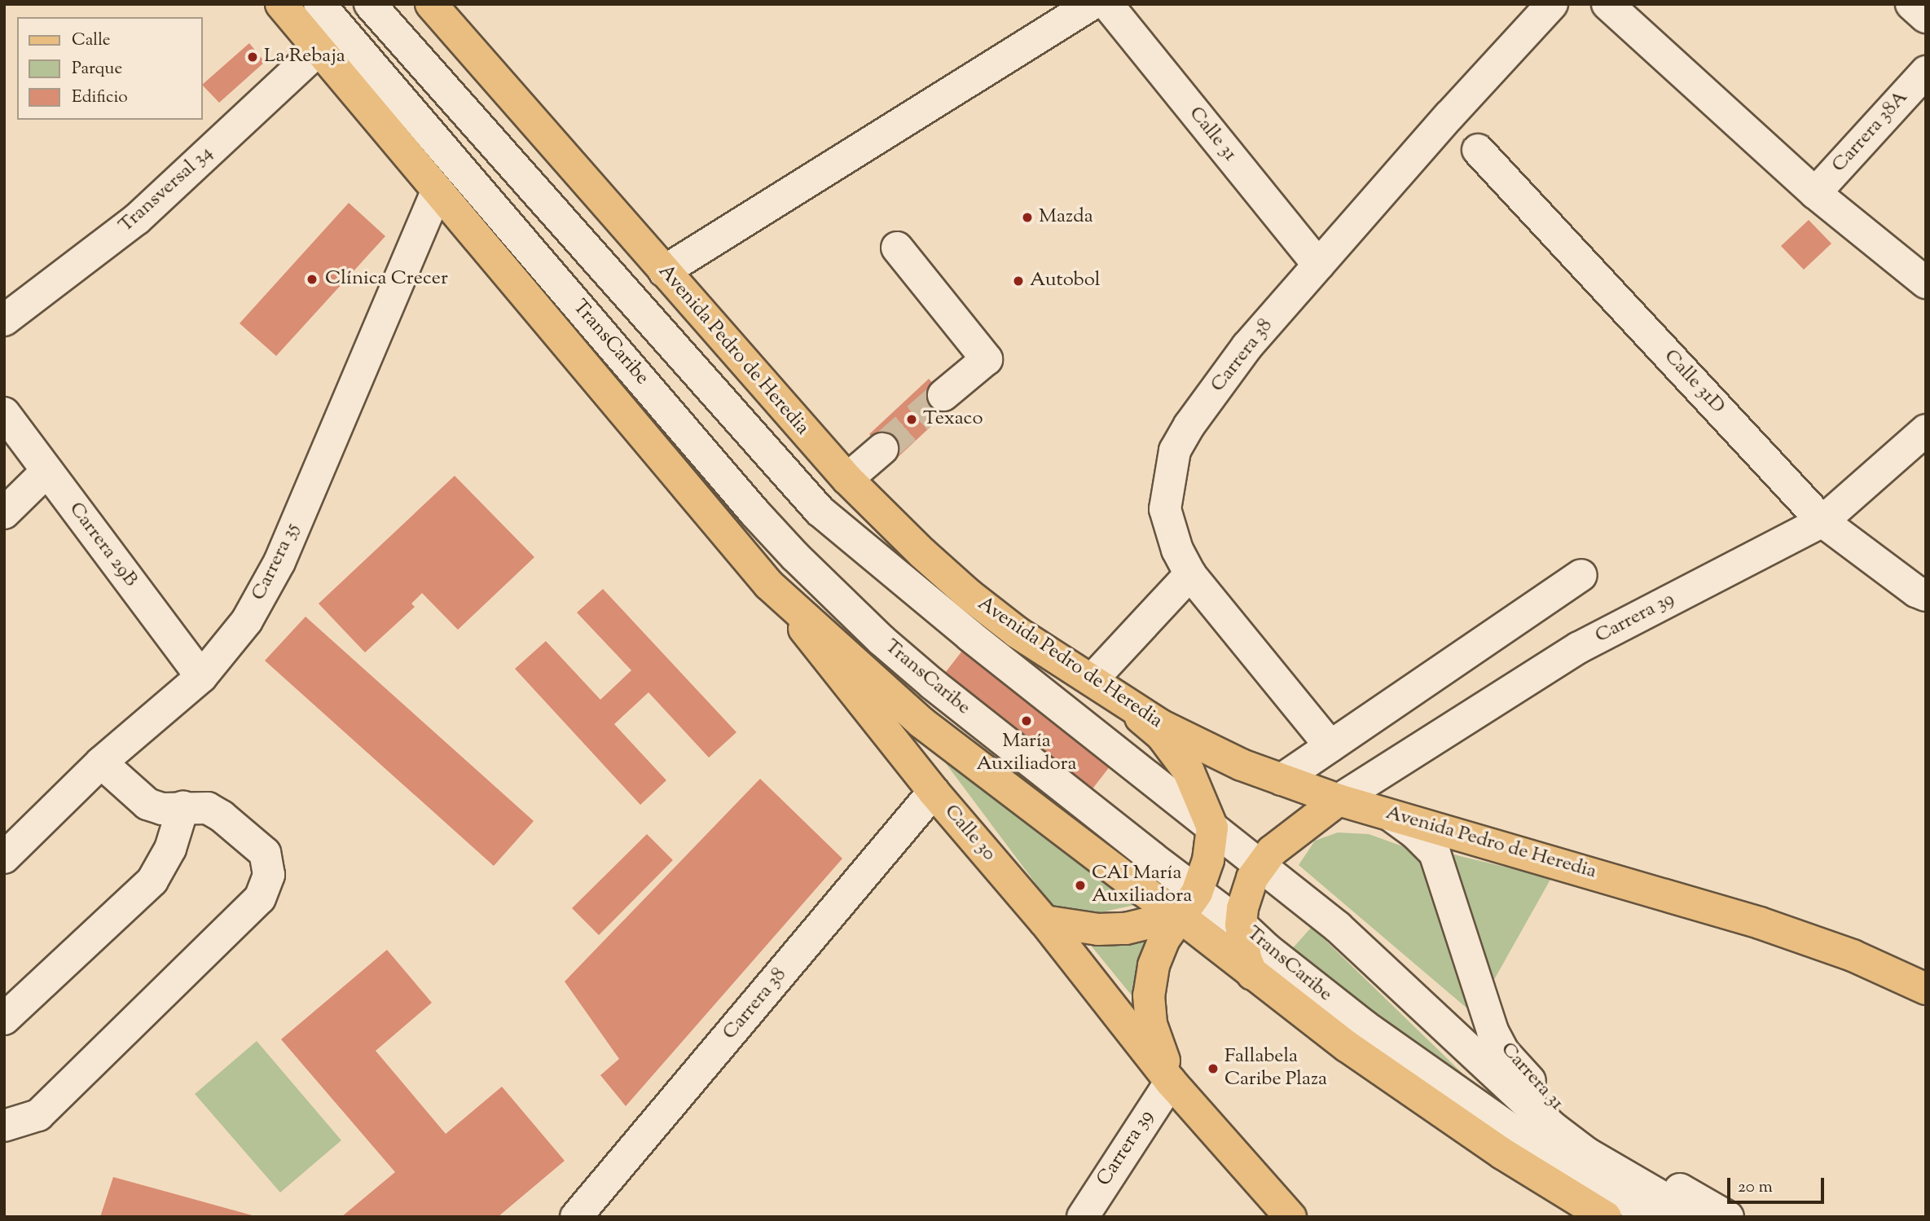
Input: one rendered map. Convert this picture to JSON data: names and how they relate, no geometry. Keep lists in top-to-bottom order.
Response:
{
  "streets": {
    "main road": ["Avenida Pedro de Heredia", "Calle 30"],
    "street": [
      "Carrera 38A",
      "Calle 31",
      "Transversal 34",
      "TransCaribe",
      "Carrera 38",
      "Calle 31D",
      "Carrera 29B",
      "Carrera 35",
      "Carrera 39",
      "Carrera 31"
    ]
  },
  "crossings": [
    ["Calle 31", "Carrera 38"],
    ["TransCaribe", "Calle 30"],
    ["Avenida Pedro de Heredia", "Carrera 39"],
    ["Avenida Pedro de Heredia", "Calle 30"],
    ["Avenida Pedro de Heredia", "Carrera 31"],
    ["Carrera 38", "Calle 30"],
    ["Calle 31D", "Carrera 39"],
    ["Carrera 29B", "Carrera 35"],
    ["Carrera 39", "Calle 30"]
  ],
  "places": [
    "La Rebaja",
    "Mazda",
    "Clínica Crecer",
    "Autobol",
    "Texaco",
    "María Auxiliadora",
    "CAI María Auxiliadora",
    "Fallabela Caribe Plaza"
  ],
  "legend": ["Calle", "Parque", "Edificio"],
  "scale_bar": "20 m"
}
